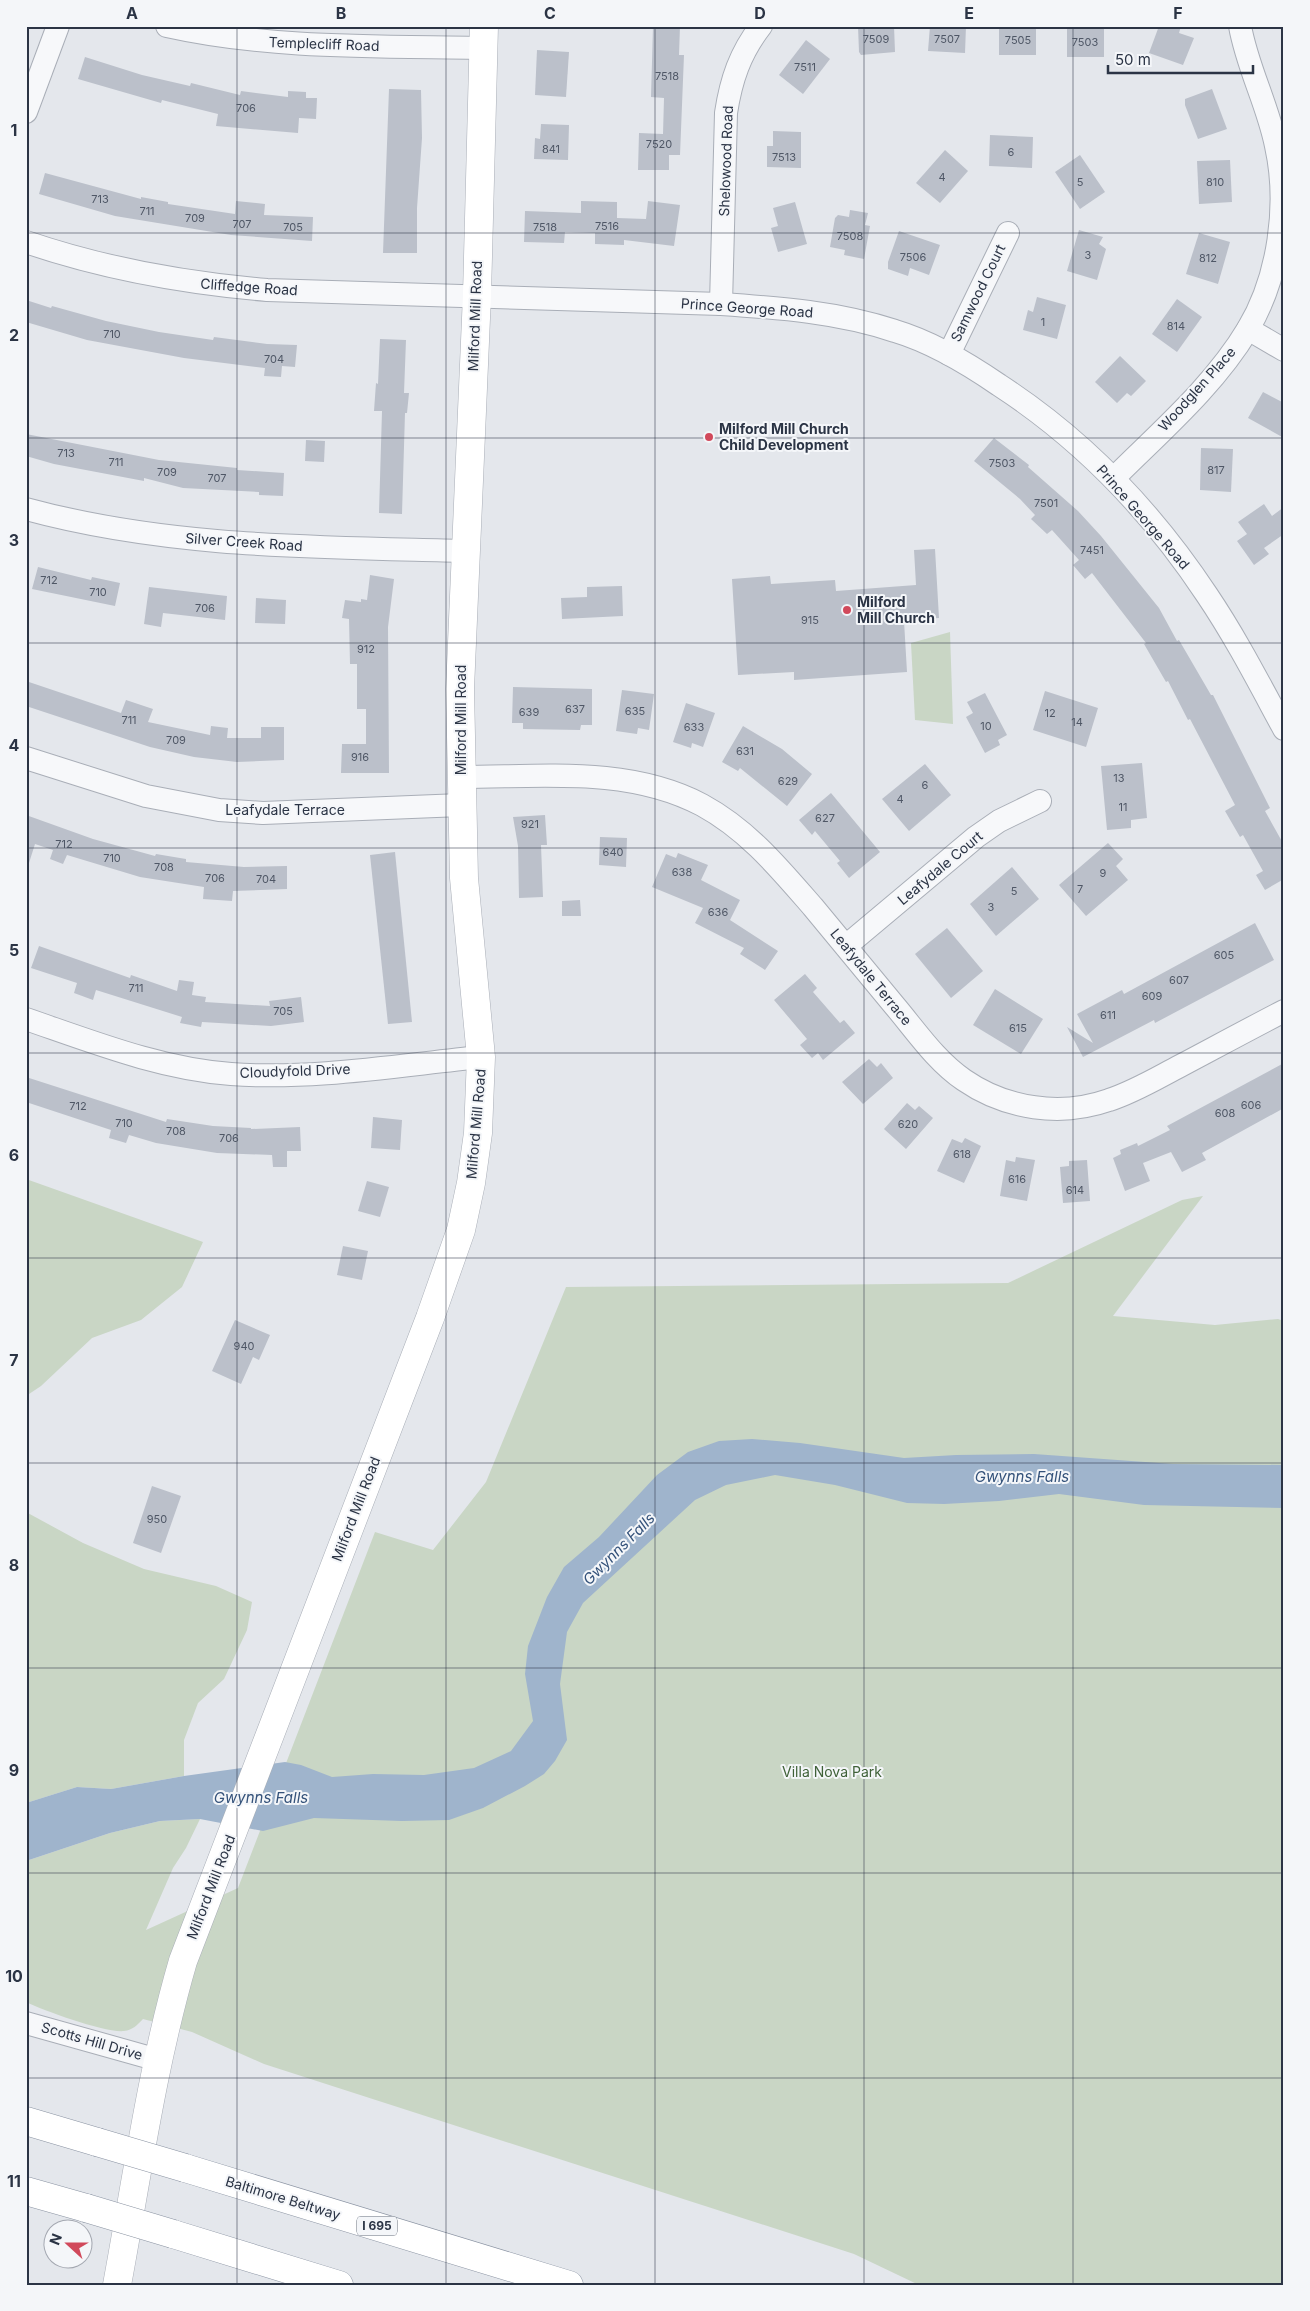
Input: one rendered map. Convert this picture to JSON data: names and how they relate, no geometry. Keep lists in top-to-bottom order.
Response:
{
  "streets": {
    "main road": ["Milford Mill Road", "Baltimore Beltway", "I 695"],
    "street": [
      "Templecliff Road",
      "Shelowood Road",
      "Cliffedge Road",
      "Samwood Court",
      "Prince George Road",
      "Woodglen Place",
      "Silver Creek Road",
      "Leafydale Terrace",
      "Leafydale Court",
      "Cloudyfold Drive",
      "Scotts Hill Drive"
    ]
  },
  "crossings": [
    ["Templecliff Road", "Milford Mill Road"],
    ["Shelowood Road", "Prince George Road"],
    ["Cliffedge Road", "Prince George Road"],
    ["Cliffedge Road", "Milford Mill Road"],
    ["Samwood Court", "Prince George Road"],
    ["Prince George Road", "Milford Mill Road"],
    ["Prince George Road", "Woodglen Place"],
    ["Milford Mill Road", "Silver Creek Road"],
    ["Milford Mill Road", "Leafydale Terrace"],
    ["Milford Mill Road", "Cloudyfold Drive"],
    ["Milford Mill Road", "Scotts Hill Drive"],
    ["Leafydale Terrace", "Leafydale Court"]
  ],
  "water": ["Gwynns Falls"],
  "parks": ["Villa Nova Park"],
  "places": ["Milford Mill Church Child Development", "Milford Mill Church"],
  "house_numbers": [
    "7509",
    "7507",
    "7505",
    "7503",
    "7511",
    "7518",
    "706",
    "7520",
    "841",
    "6",
    "7513",
    "4",
    "5",
    "810",
    "713",
    "711",
    "709",
    "707",
    "7516",
    "705",
    "7518",
    "7508",
    "3",
    "7506",
    "812",
    "1",
    "814",
    "710",
    "704",
    "713",
    "711",
    "7503",
    "817",
    "709",
    "707",
    "7501",
    "7451",
    "712",
    "710",
    "706",
    "915",
    "912",
    "637",
    "635",
    "639",
    "12",
    "711",
    "14",
    "10",
    "633",
    "709",
    "631",
    "916",
    "13",
    "629",
    "6",
    "4",
    "11",
    "627",
    "921",
    "712",
    "640",
    "710",
    "708",
    "638",
    "9",
    "706",
    "704",
    "7",
    "5",
    "3",
    "636",
    "605",
    "607",
    "711",
    "609",
    "705",
    "611",
    "615",
    "606",
    "712",
    "608",
    "710",
    "620",
    "708",
    "706",
    "618",
    "616",
    "614",
    "940",
    "950"
  ],
  "scale_bar": "50 m",
  "north": "left",
  "grid": {
    "columns": [
      "A",
      "B",
      "C",
      "D",
      "E",
      "F"
    ],
    "rows": [
      "1",
      "2",
      "3",
      "4",
      "5",
      "6",
      "7",
      "8",
      "9",
      "10",
      "11"
    ]
  }
}
